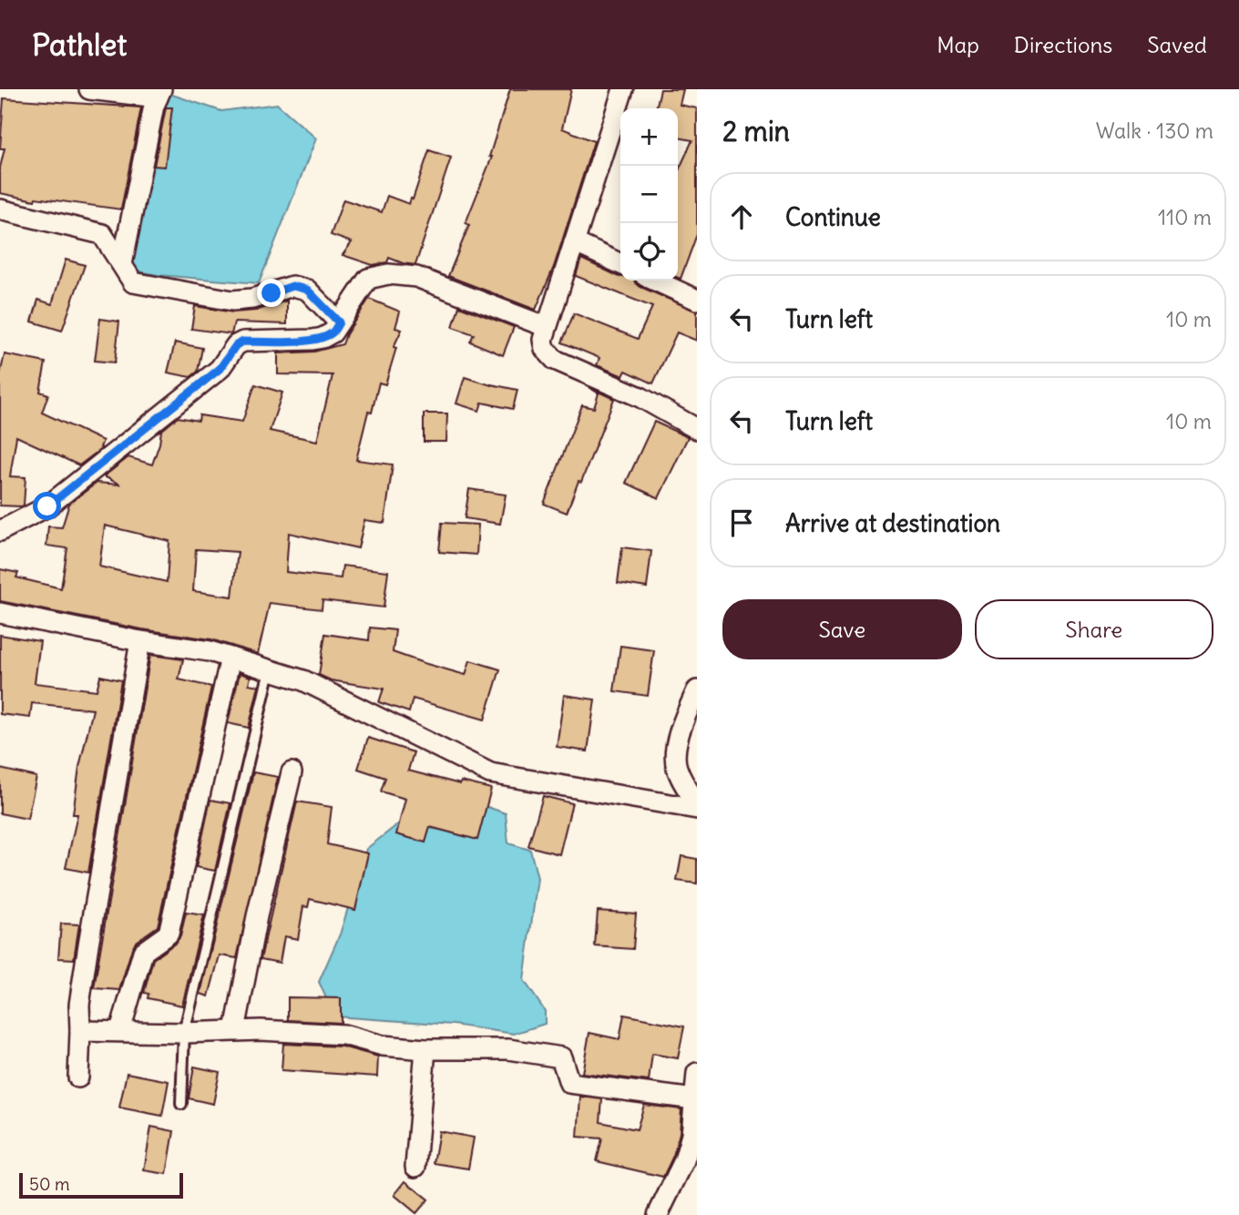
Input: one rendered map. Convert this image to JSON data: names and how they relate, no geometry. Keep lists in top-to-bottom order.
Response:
{
  "scale_bar": "50 m",
  "page": {
    "header": "Pathlet",
    "nav": ["Map", "Directions", "Saved"],
    "heading": ["2 min", "Walk · 130 m"],
    "map_buttons": ["+", "−"],
    "list": [
      ["Continue", "110 m"],
      ["Turn left", "10 m"],
      ["Turn left", "10 m"],
      "Arrive at destination"
    ],
    "buttons": ["Save", "Share"],
    "scale": "50 m"
  }
}
